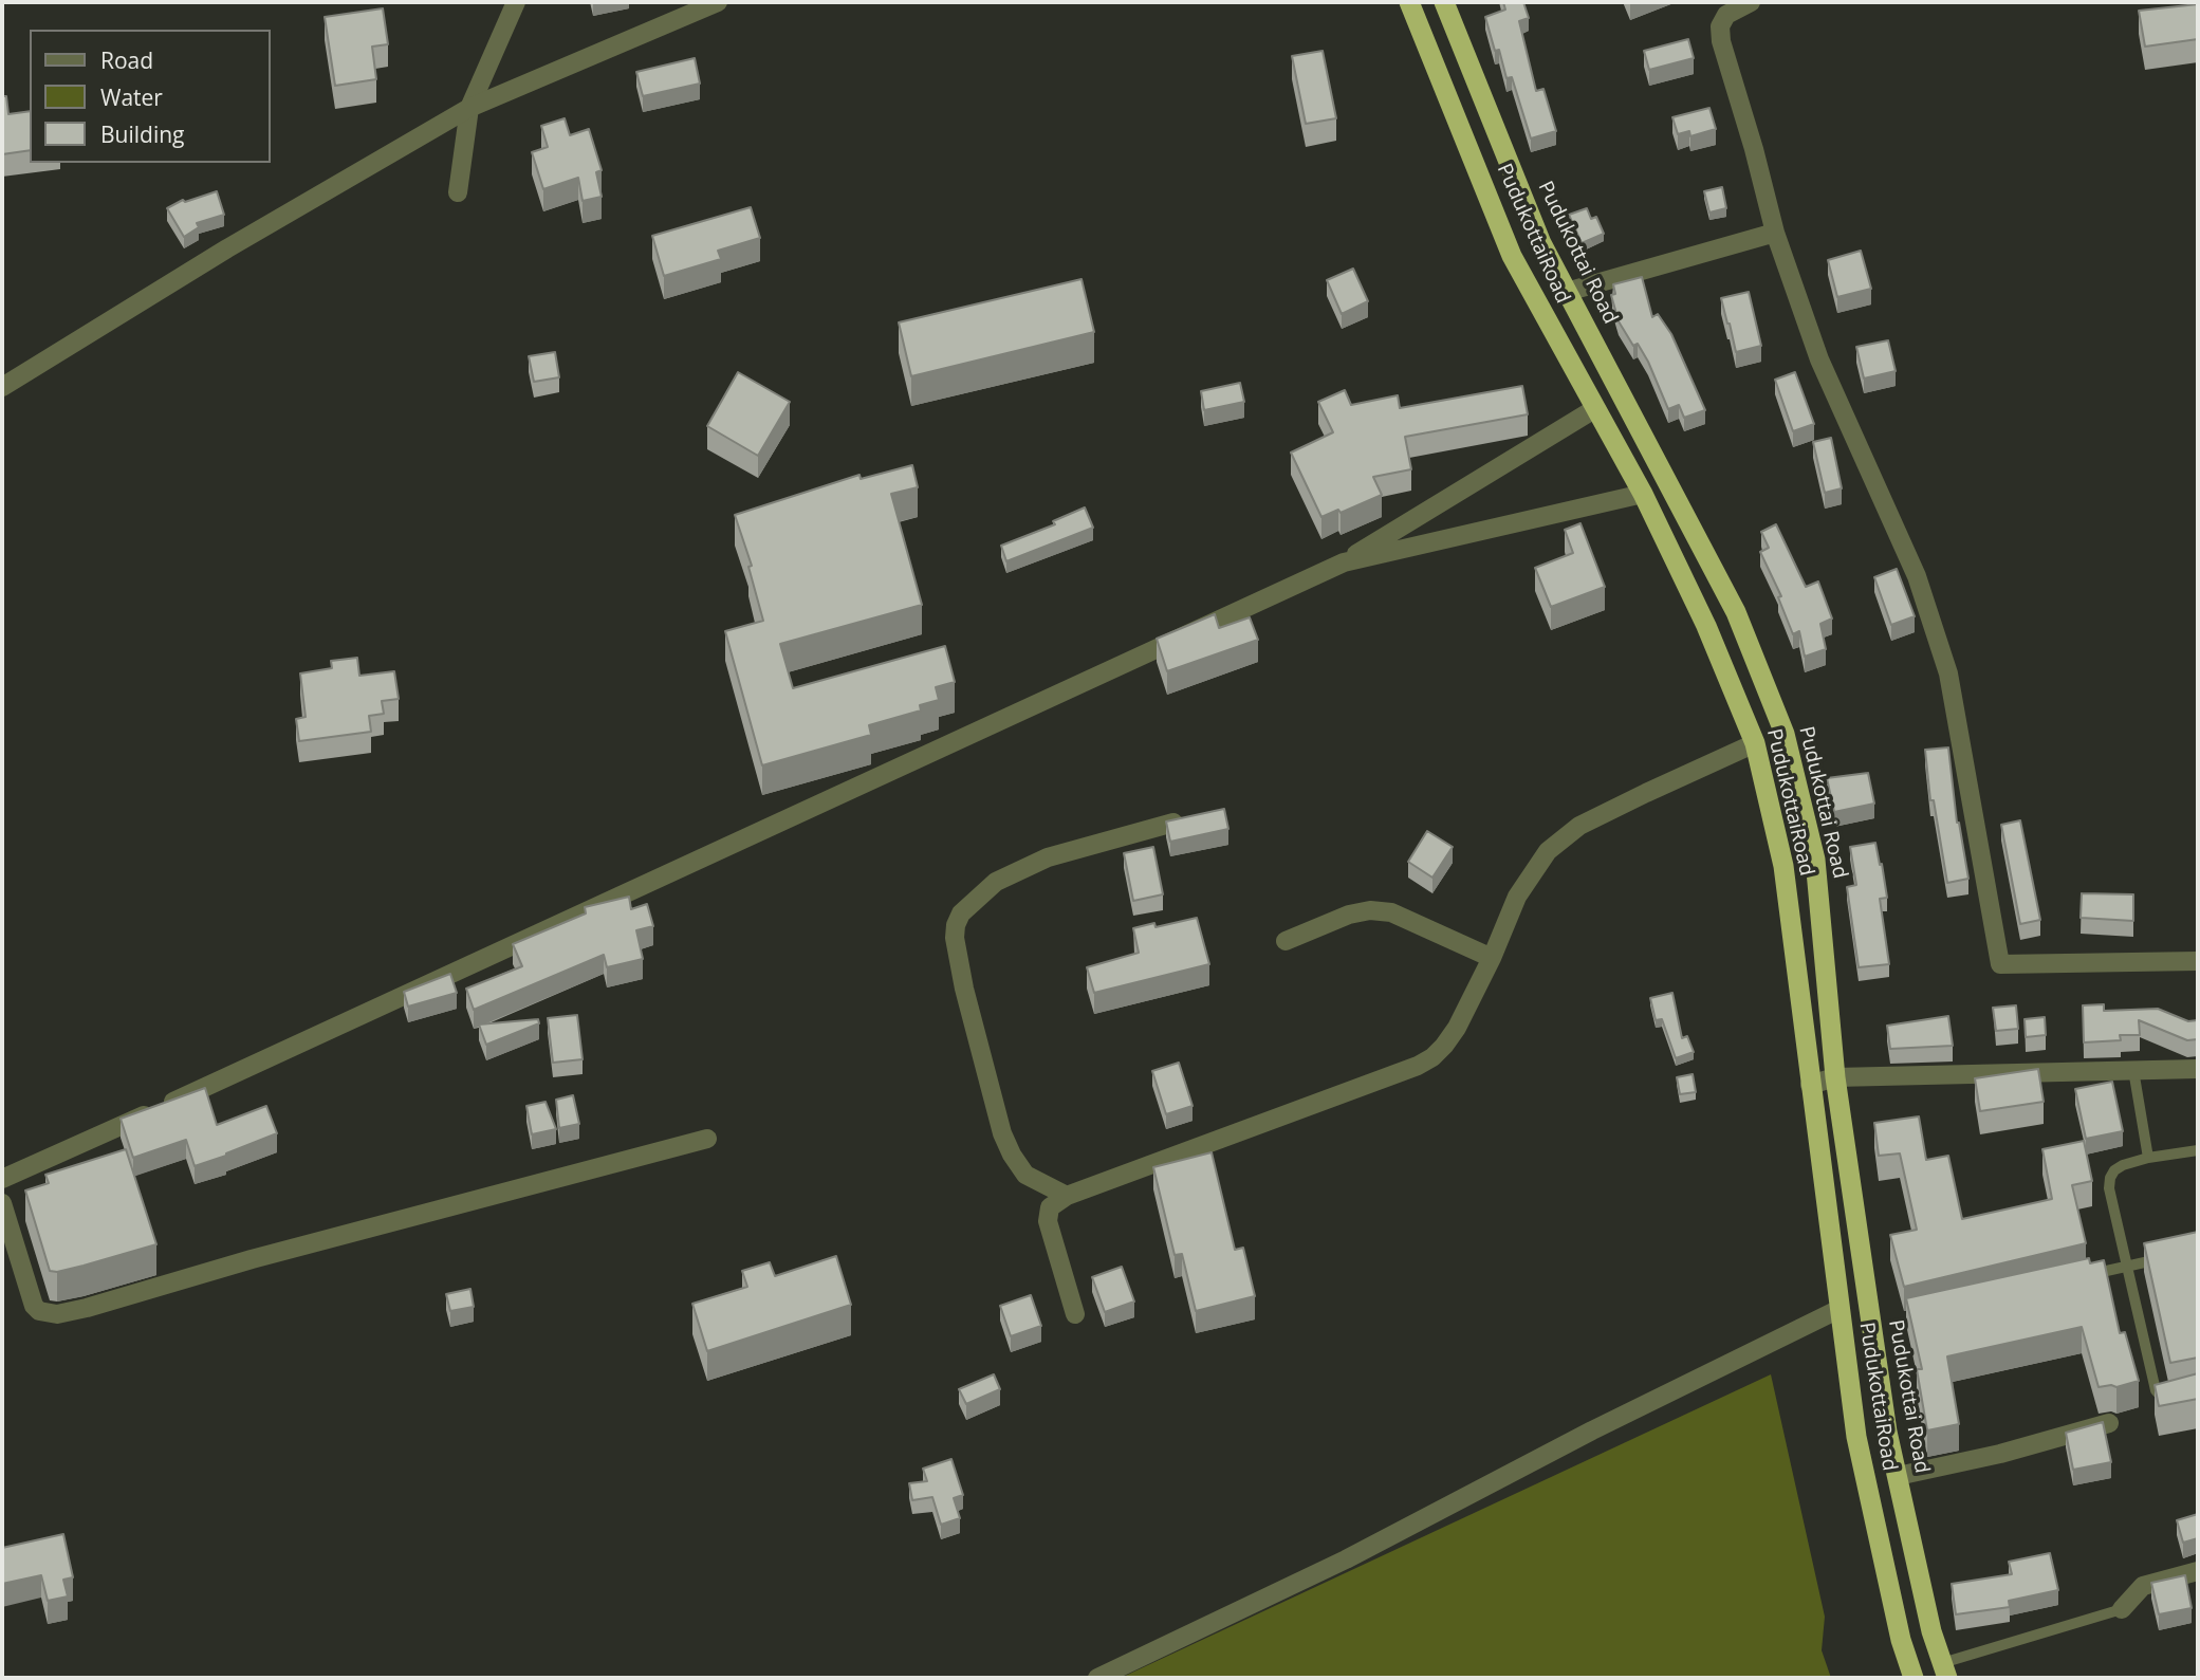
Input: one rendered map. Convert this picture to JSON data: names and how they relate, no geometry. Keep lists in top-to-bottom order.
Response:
{
  "streets": {
    "highway": ["PudukottaiRoad", "Pudukottai Road"]
  },
  "legend": ["Road", "Water", "Building"]
}
